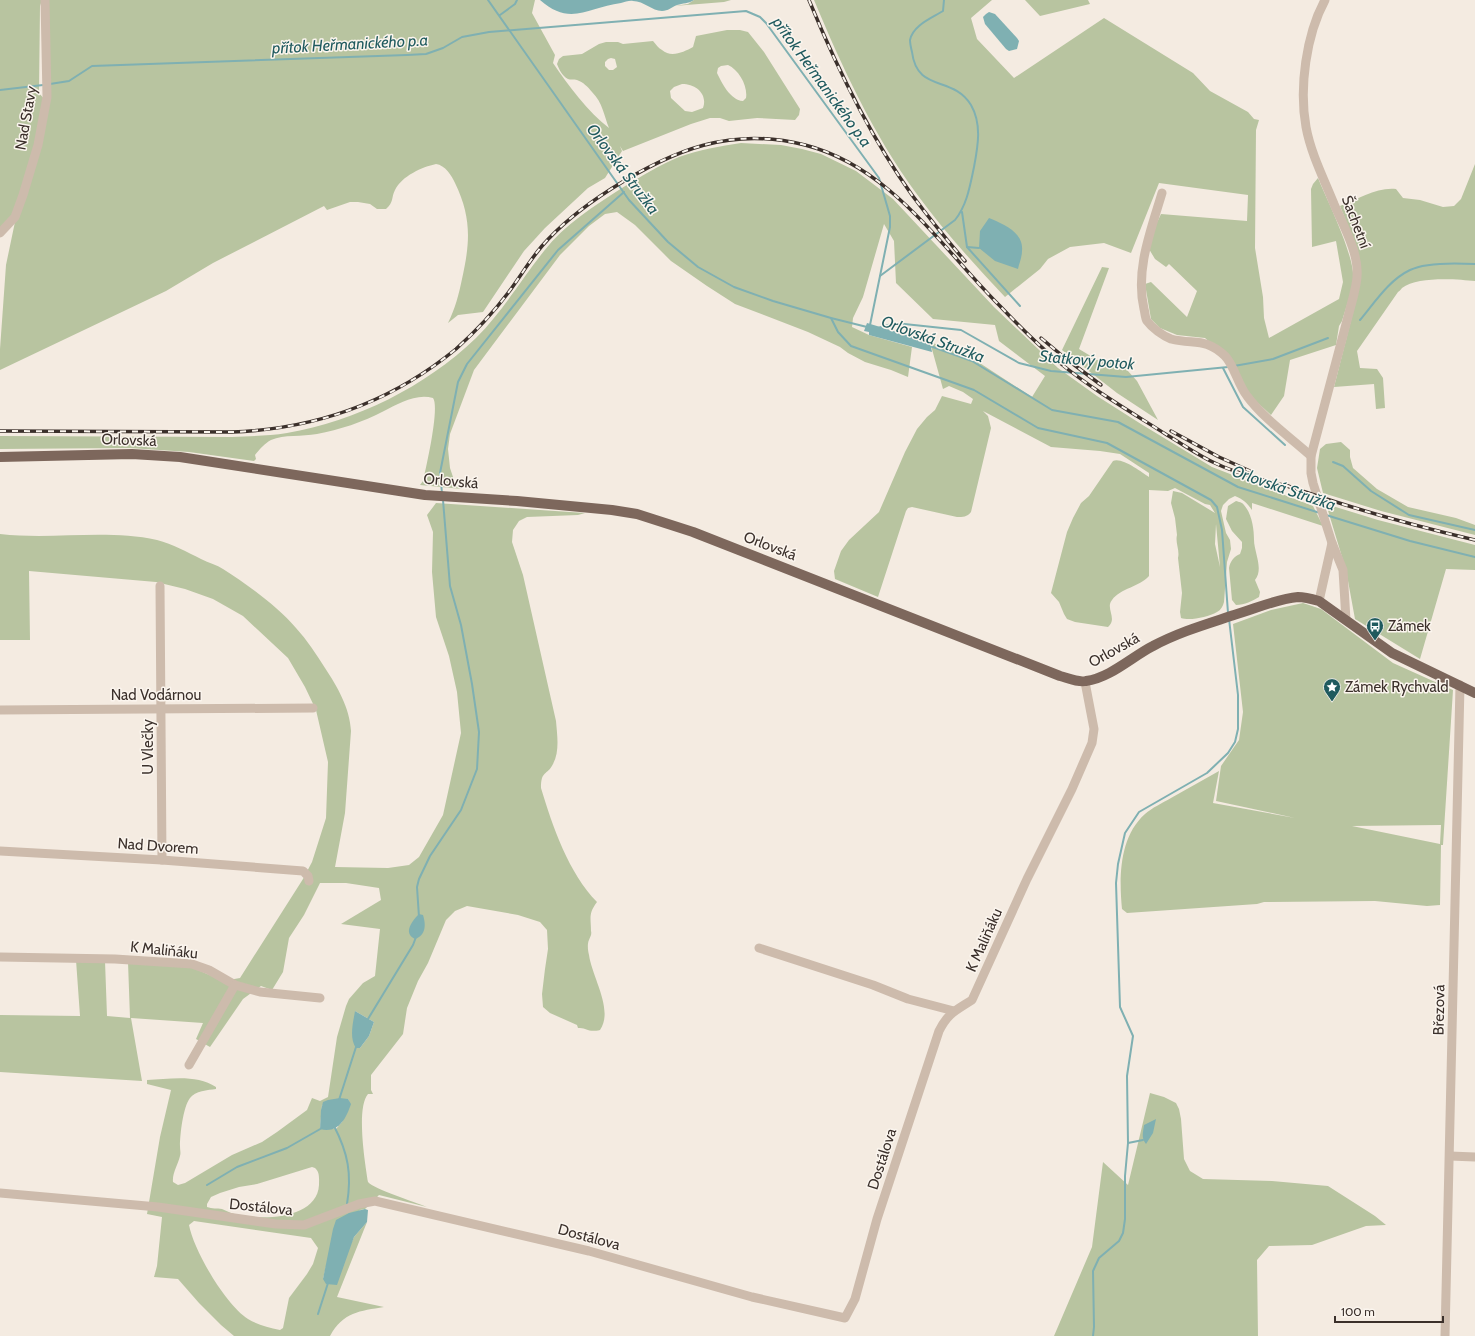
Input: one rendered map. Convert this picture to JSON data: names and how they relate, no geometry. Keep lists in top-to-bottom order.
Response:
{
  "streets": {
    "main road": ["Orlovská"],
    "street": [
      "Nad Stavy",
      "Šachetní",
      "Nad Vodárnou",
      "U Vlečky",
      "Nad Dvorem",
      "K Maliňáku",
      "Březová",
      "Dostálova"
    ]
  },
  "crossings": [
    ["Šachetní", "Orlovská"],
    ["Orlovská", "K Maliňáku"],
    ["Orlovská", "Březová"],
    ["Nad Vodárnou", "U Vlečky"],
    ["U Vlečky", "Nad Dvorem"],
    ["K Maliňáku", "Dostálova"]
  ],
  "water": ["přítok Heřmanického p.a", "Orlovská Stružka", "Statkový potok"],
  "places": {
    "bus stop": ["Zámek"],
    "place": ["Zámek Rychvald"]
  },
  "scale_bar": "100 m"
}
